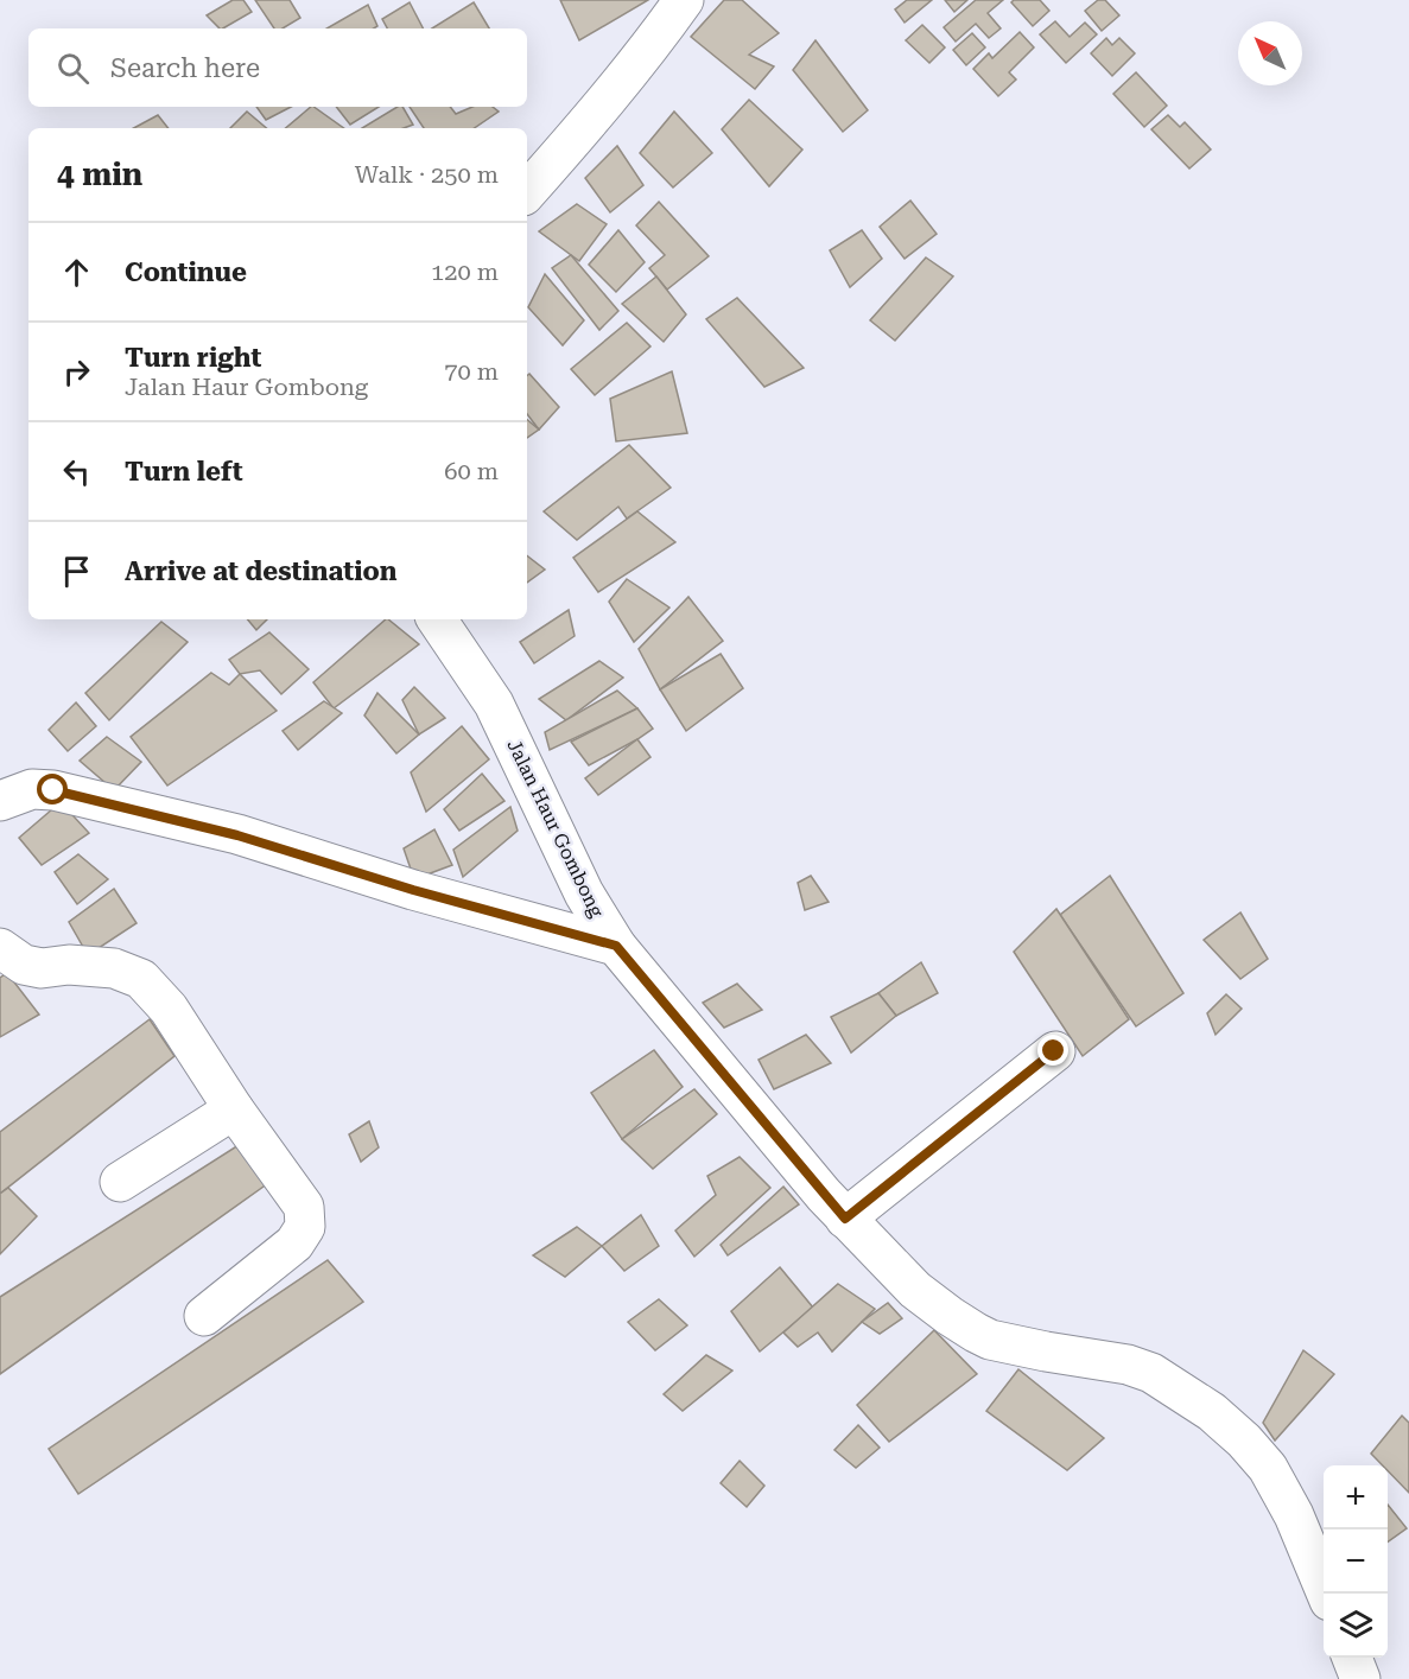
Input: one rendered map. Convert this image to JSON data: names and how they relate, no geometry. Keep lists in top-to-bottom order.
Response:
{
  "streets": {
    "street": ["Jalan Haur Gombong"]
  },
  "north": "top left",
  "page": {
    "search": "Search here",
    "heading": ["4 min", "Walk · 250 m"],
    "list": [
      ["Continue", "120 m"],
      ["Turn right", "Jalan Haur Gombong", "70 m"],
      ["Turn left", "60 m"],
      "Arrive at destination"
    ],
    "map_buttons": ["+", "−"]
  }
}
